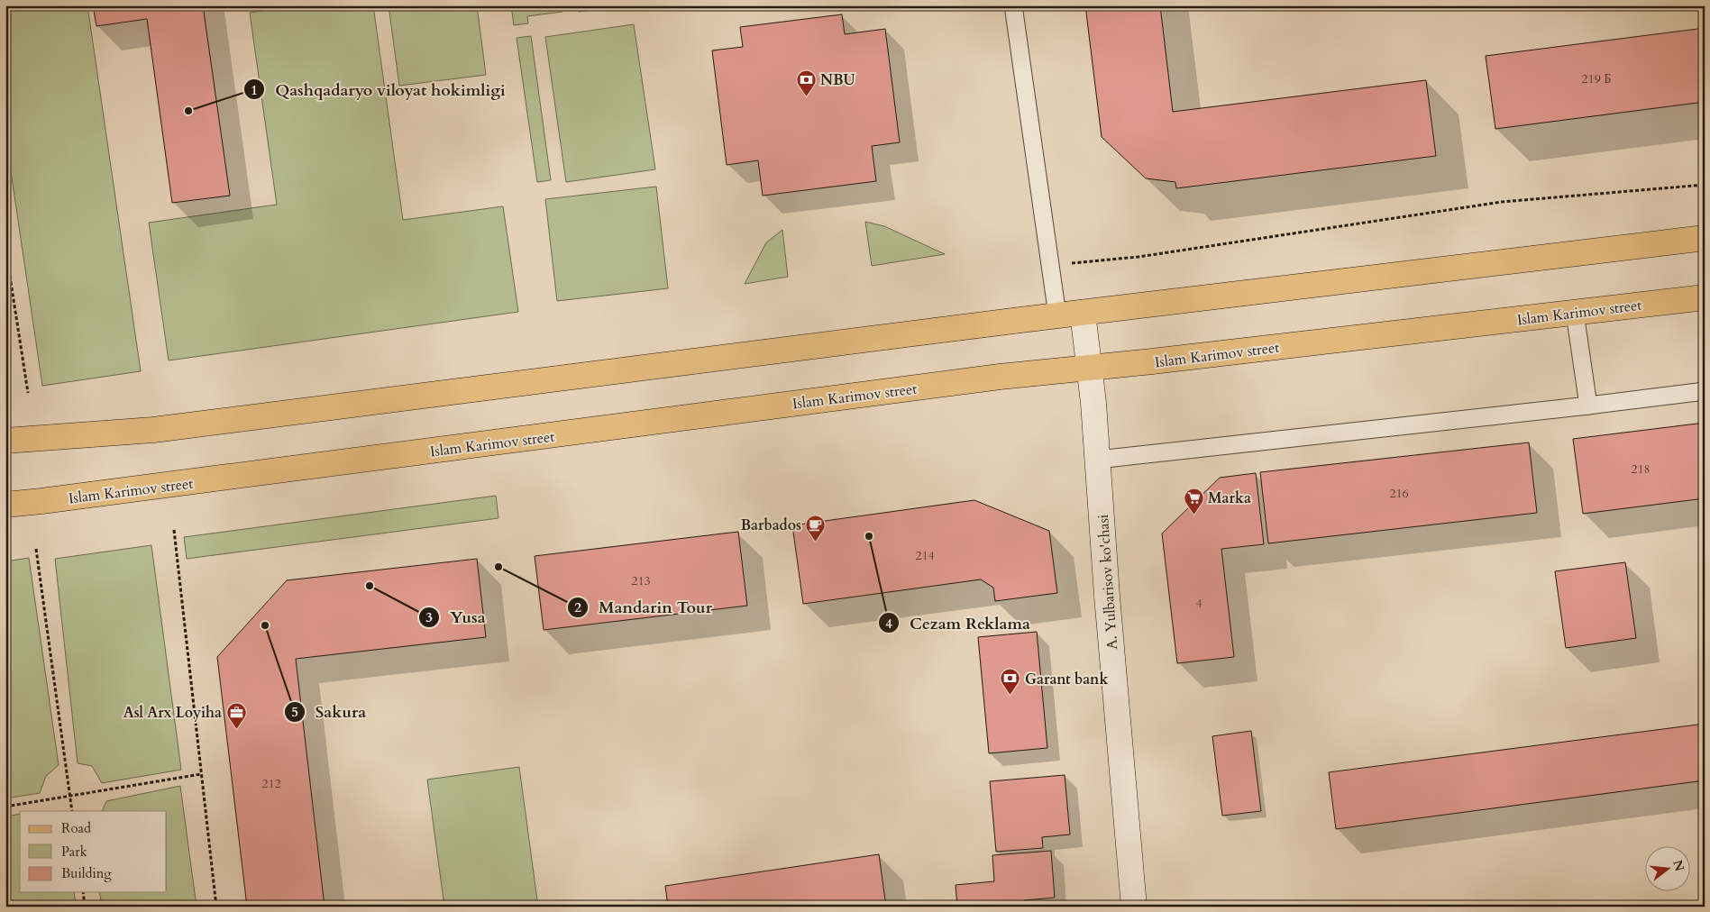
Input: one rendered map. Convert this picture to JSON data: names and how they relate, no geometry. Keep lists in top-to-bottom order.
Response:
{
  "streets": {
    "main road": ["Islam Karimov street"],
    "street": ["A. Yulbarisov ko'chasi"]
  },
  "crossings": [
    ["Islam Karimov street", "A. Yulbarisov ko'chasi"]
  ],
  "places": {
    "bank": ["NBU", "Garant bank"],
    "other": [
      "Qashqadaryo viloyat hokimligi",
      "Cezam Reklama",
      "Mandarin Tour",
      "Yusa",
      "Sakura"
    ],
    "supermarket": ["Marka"],
    "cafe": ["Barbados"],
    "office": ["Asl Arx Loyiha"]
  },
  "house_numbers": [
    "219 Б",
    "218",
    "216",
    "214",
    "213",
    "4",
    "212"
  ],
  "legend": ["Road", "Park", "Building"],
  "north": "right"
}
